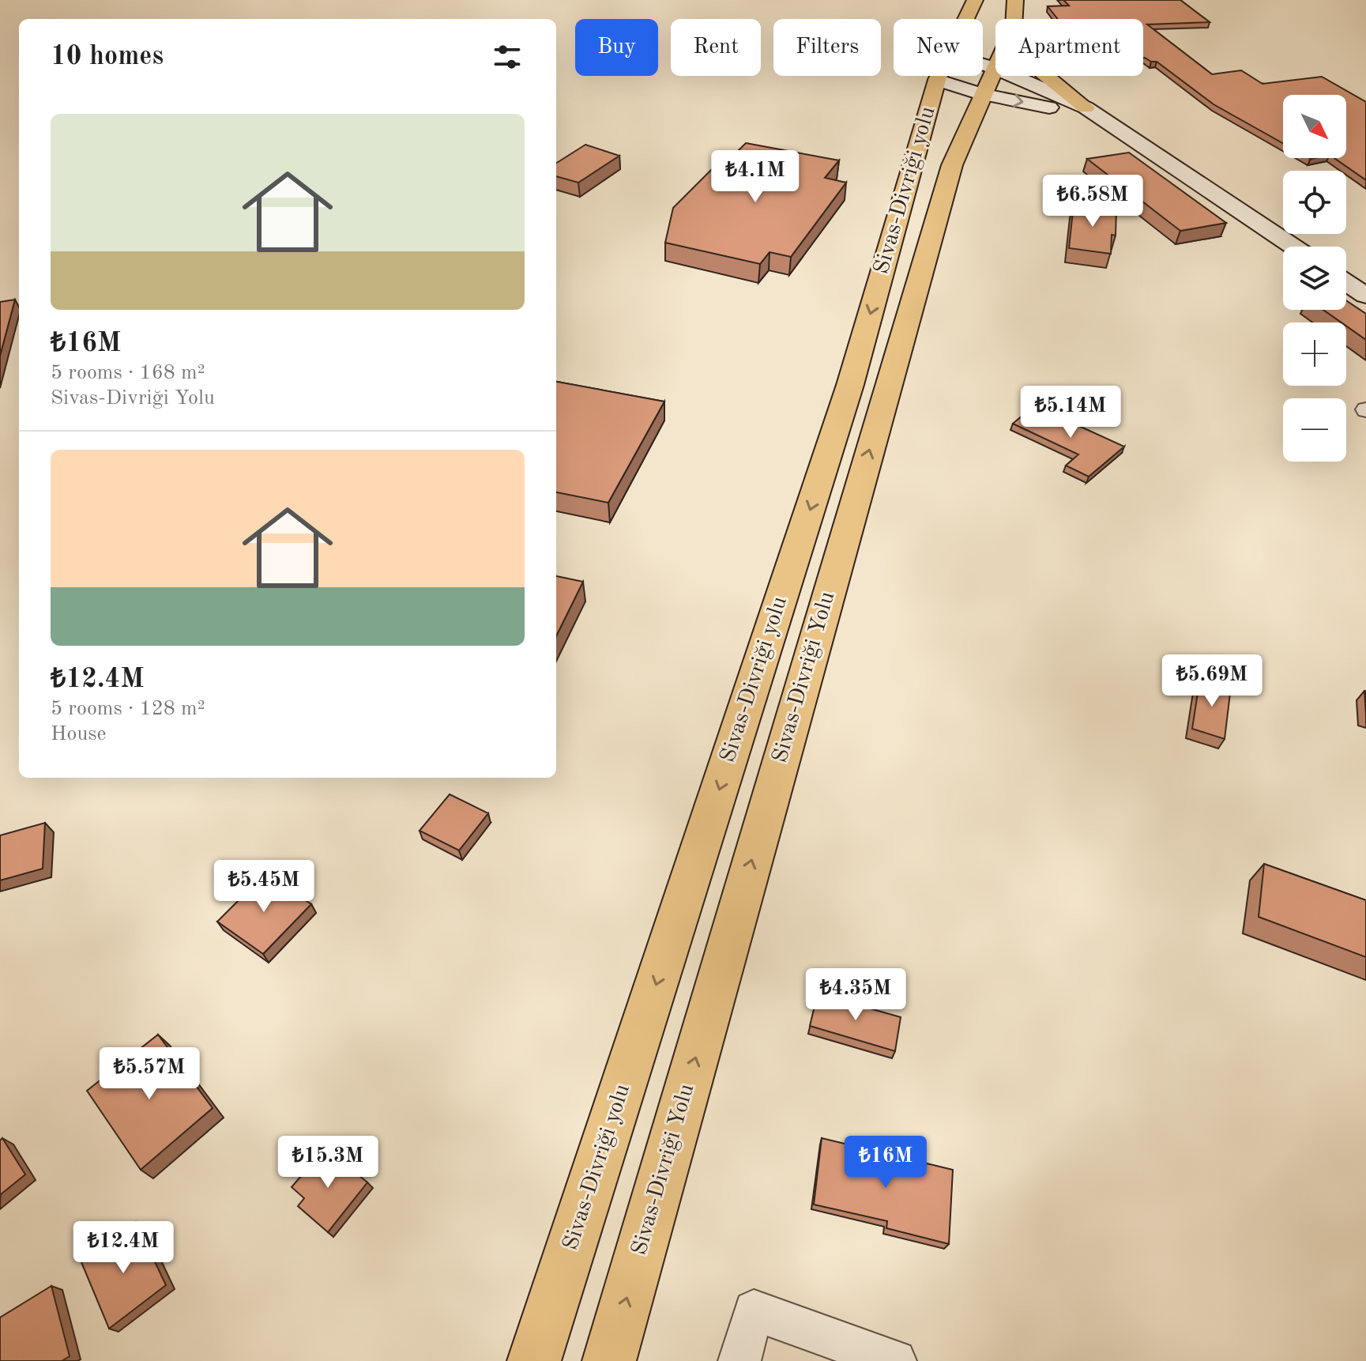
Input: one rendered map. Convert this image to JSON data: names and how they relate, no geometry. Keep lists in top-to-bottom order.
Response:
{
  "streets": {
    "main road": ["Sivas-Divriği yolu", "Sivas-Divriği Yolu"]
  },
  "one_way": ["Sivas-Divriği yolu", "Sivas-Divriği Yolu"],
  "north": "bottom right",
  "page": {
    "chip": [
      "Buy",
      "Rent",
      "Filters",
      "New",
      "Apartment"
    ],
    "heading": "10 homes",
    "map_buttons": ["+", "−"],
    "list": [
      {
        "name": "₺16M",
        "note": "5 rooms · 168 m² · Sivas-Divriği Yolu"
      },
      {
        "name": "₺12.4M",
        "note": "5 rooms · 128 m² · House"
      }
    ],
    "price": [
      "₺4.1M",
      "₺6.58M",
      "₺5.14M",
      "₺5.69M",
      "₺5.45M",
      "₺4.35M",
      "₺5.57M",
      "₺15.3M",
      "₺16M",
      "₺12.4M"
    ]
  }
}
